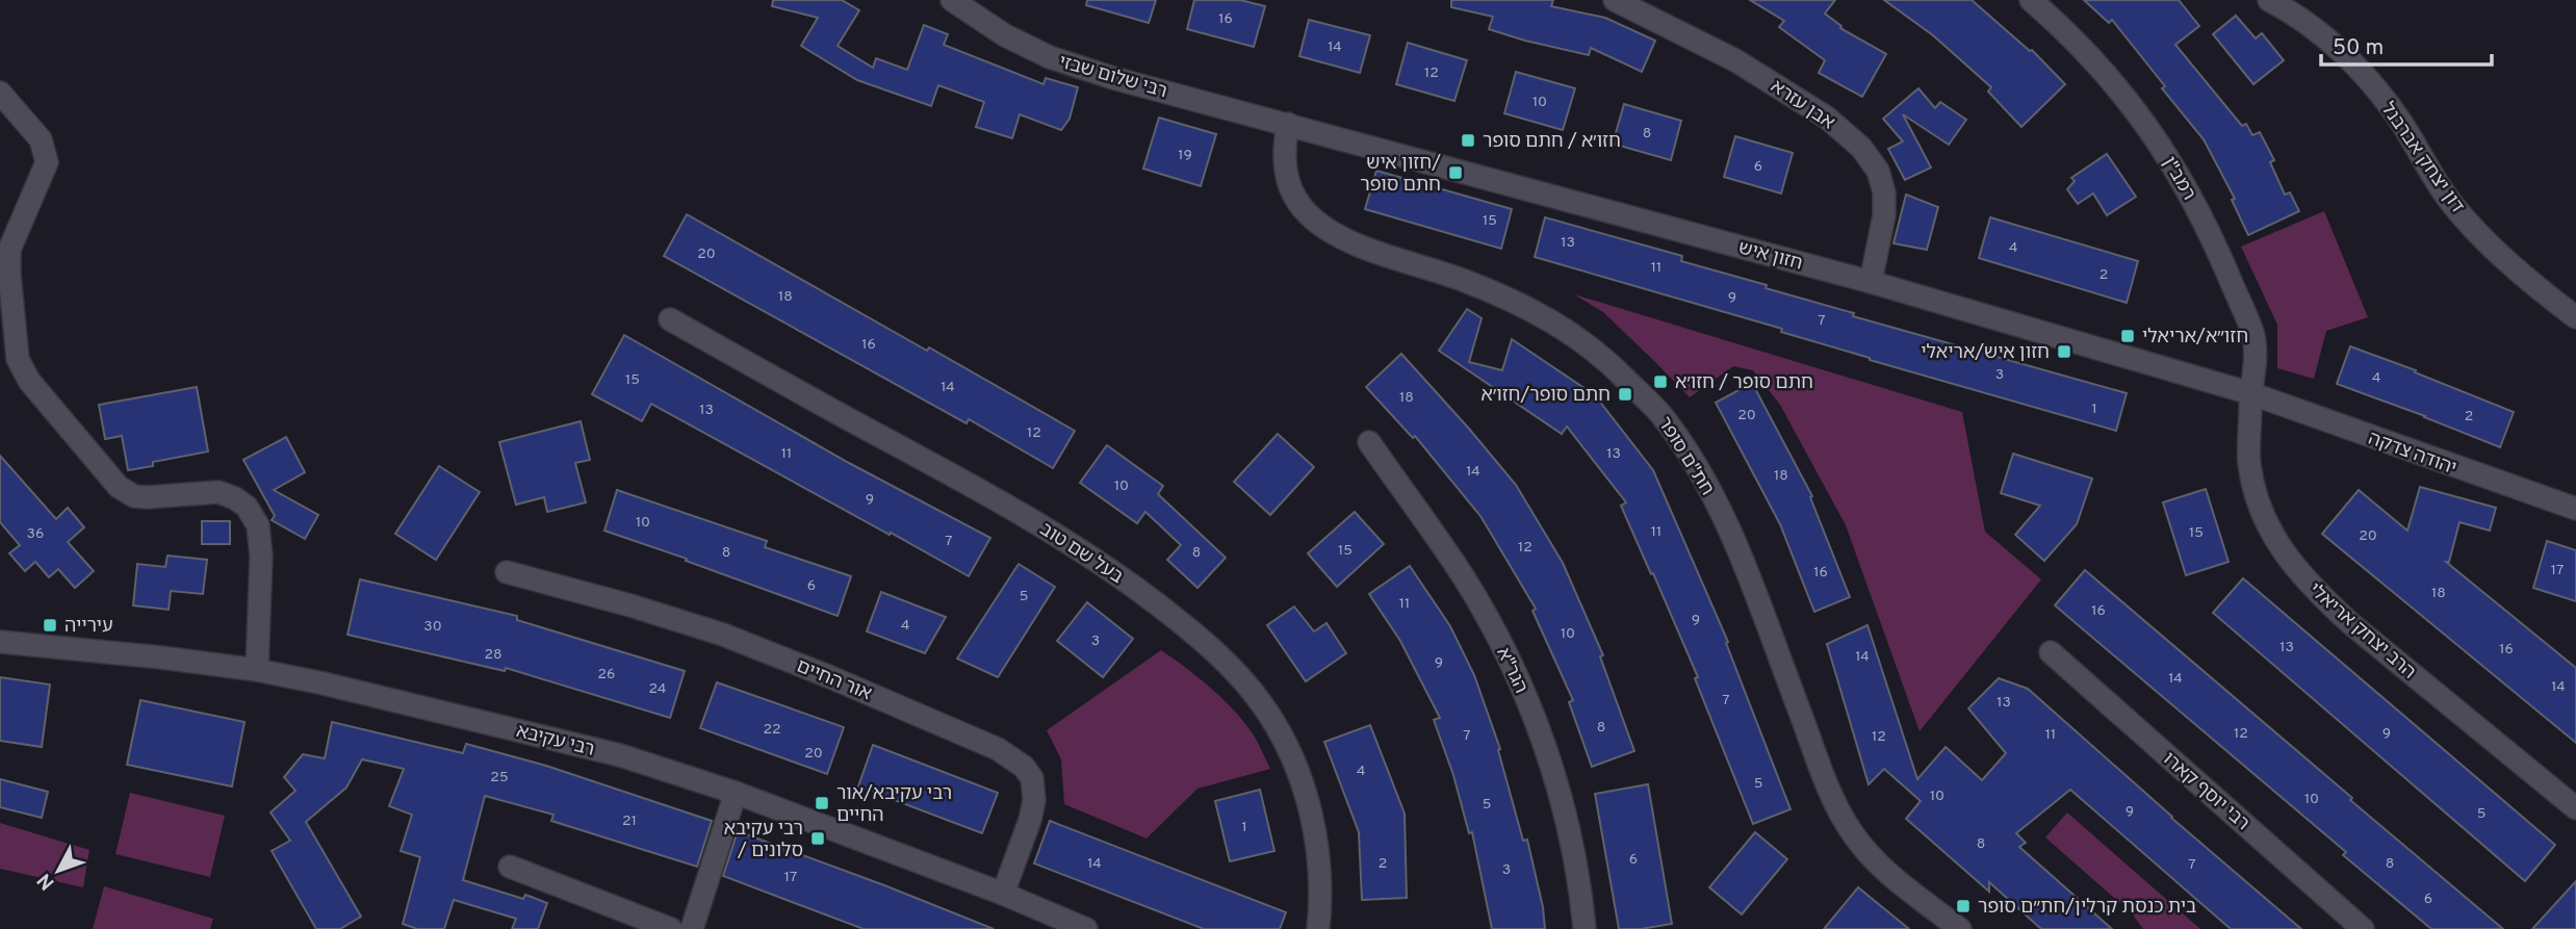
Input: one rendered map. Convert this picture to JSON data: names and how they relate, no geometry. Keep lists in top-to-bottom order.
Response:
{
  "streets": {
    "street": [
      "רבי שלום שבזי",
      "אבן עזרא",
      "דון יצחק אברבנל",
      "רמב\"ן",
      "חזון איש",
      "יהודה צדקה",
      "חת\"ם סופר",
      "בעל שם טוב",
      "הרב יצחק אריאלי",
      "הגר\"א",
      "אור החיים",
      "רבי עקיבא",
      "רבי יוסף קארו"
    ]
  },
  "crossings": [
    ["רבי שלום שבזי", "חזון איש"],
    ["רבי שלום שבזי", "חת\"ם סופר"],
    ["אבן עזרא", "חזון איש"],
    ["רמב\"ן", "חזון איש"],
    ["רמב\"ן", "יהודה צדקה"],
    ["רמב\"ן", "הרב יצחק אריאלי"],
    ["חזון איש", "יהודה צדקה"],
    ["חזון איש", "חת\"ם סופר"],
    ["חזון איש", "הרב יצחק אריאלי"],
    ["יהודה צדקה", "הרב יצחק אריאלי"],
    ["אור החיים", "רבי עקיבא"]
  ],
  "places": {
    "transit": [
      "חזו׳א / חתם סופר",
      "חזון איש/ חתם סופר",
      "חזו״א/אריאלי",
      "חזון איש/אריאלי",
      "חתם סופר / חזו׳א",
      "חתם סופר/חזו׳א",
      "עירייה",
      "רבי עקיבא/אור החיים",
      "רבי עקיבא / סלונים",
      "בית כנסת קרלין/חת״ם סופר"
    ]
  },
  "house_numbers": [
    "16",
    "14",
    "12",
    "10",
    "8",
    "19",
    "6",
    "15",
    "13",
    "4",
    "20",
    "11",
    "2",
    "18",
    "9",
    "7",
    "16",
    "3",
    "4",
    "15",
    "14",
    "18",
    "1",
    "13",
    "20",
    "2",
    "12",
    "11",
    "13",
    "14",
    "18",
    "10",
    "9",
    "10",
    "11",
    "15",
    "36",
    "20",
    "7",
    "12",
    "15",
    "8",
    "8",
    "17",
    "16",
    "6",
    "18",
    "5",
    "11",
    "16",
    "9",
    "4",
    "30",
    "10",
    "3",
    "13",
    "16",
    "28",
    "14",
    "9",
    "26",
    "14",
    "14",
    "24",
    "7",
    "13",
    "8",
    "22",
    "12",
    "9",
    "11",
    "7",
    "12",
    "20",
    "4",
    "25",
    "5",
    "10",
    "10",
    "5",
    "9",
    "5",
    "21",
    "1",
    "8",
    "6",
    "14",
    "2",
    "8",
    "7",
    "3",
    "17",
    "6"
  ],
  "scale_bar": "50 m",
  "north": "bottom left"
}
